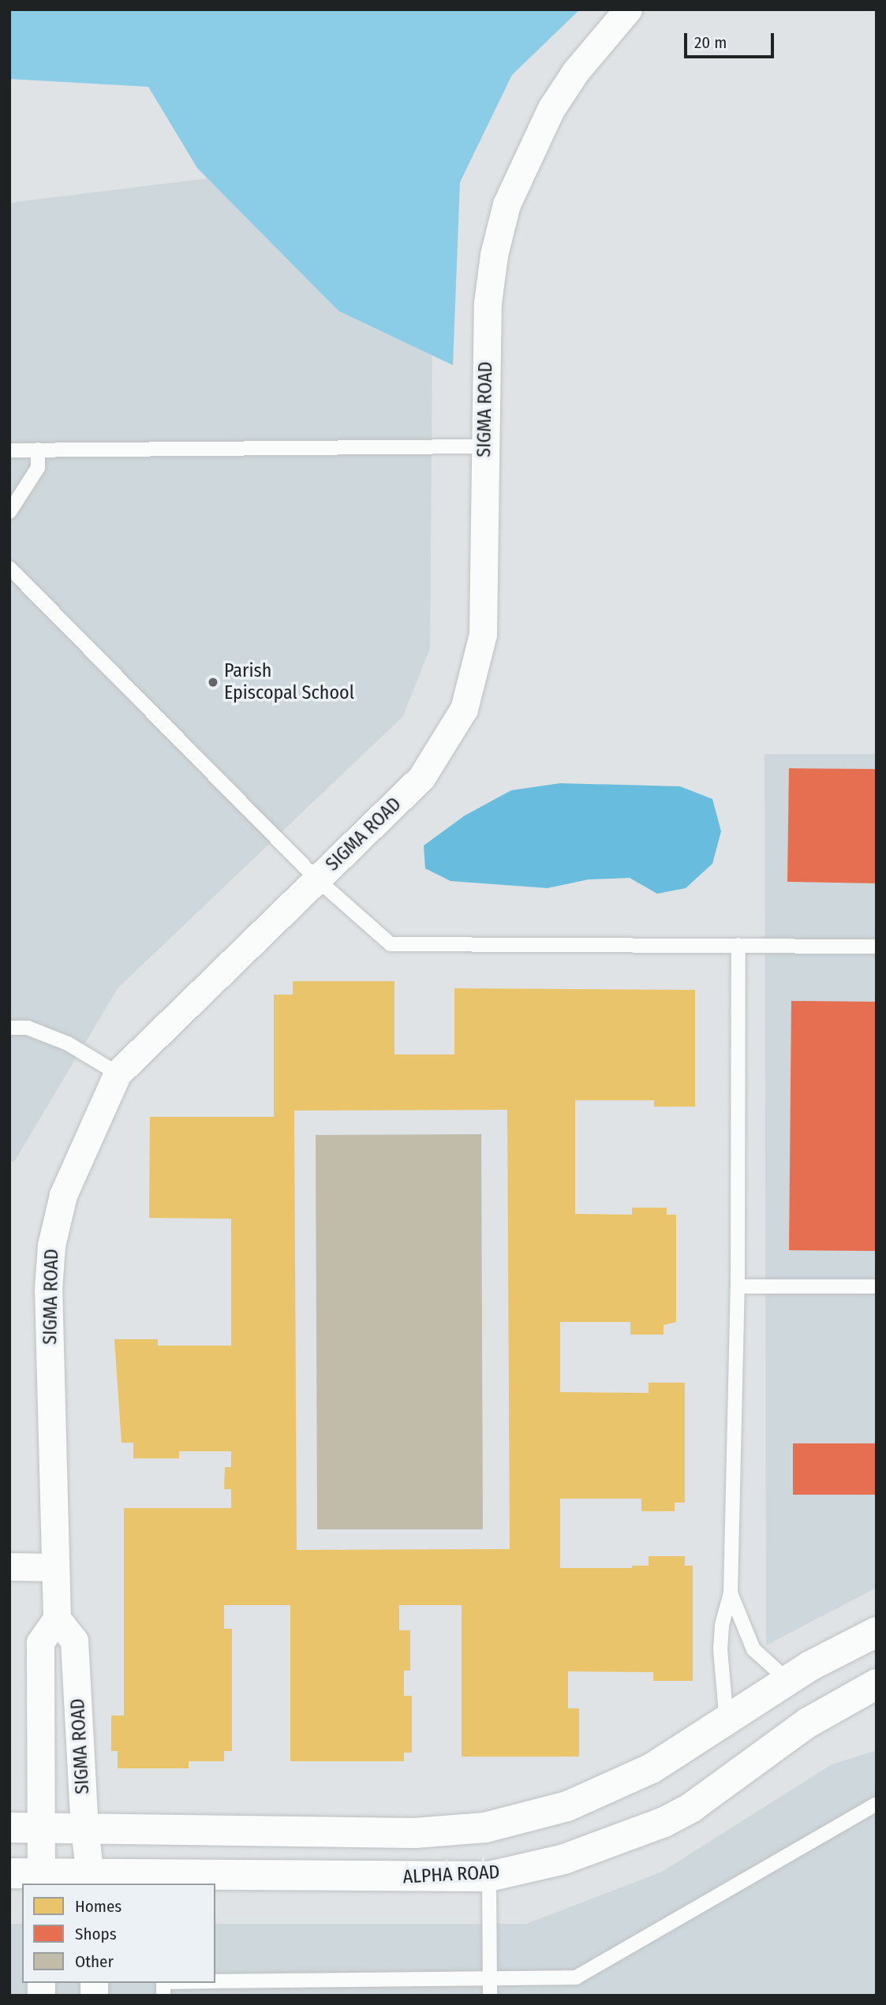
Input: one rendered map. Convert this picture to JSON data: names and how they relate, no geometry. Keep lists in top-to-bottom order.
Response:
{
  "streets": {
    "street": ["SIGMA ROAD", "ALPHA ROAD"]
  },
  "crossings": [
    ["SIGMA ROAD", "ALPHA ROAD"]
  ],
  "places": ["Parish Episcopal School"],
  "legend": ["Homes", "Shops", "Other"],
  "scale_bar": "20 m"
}
